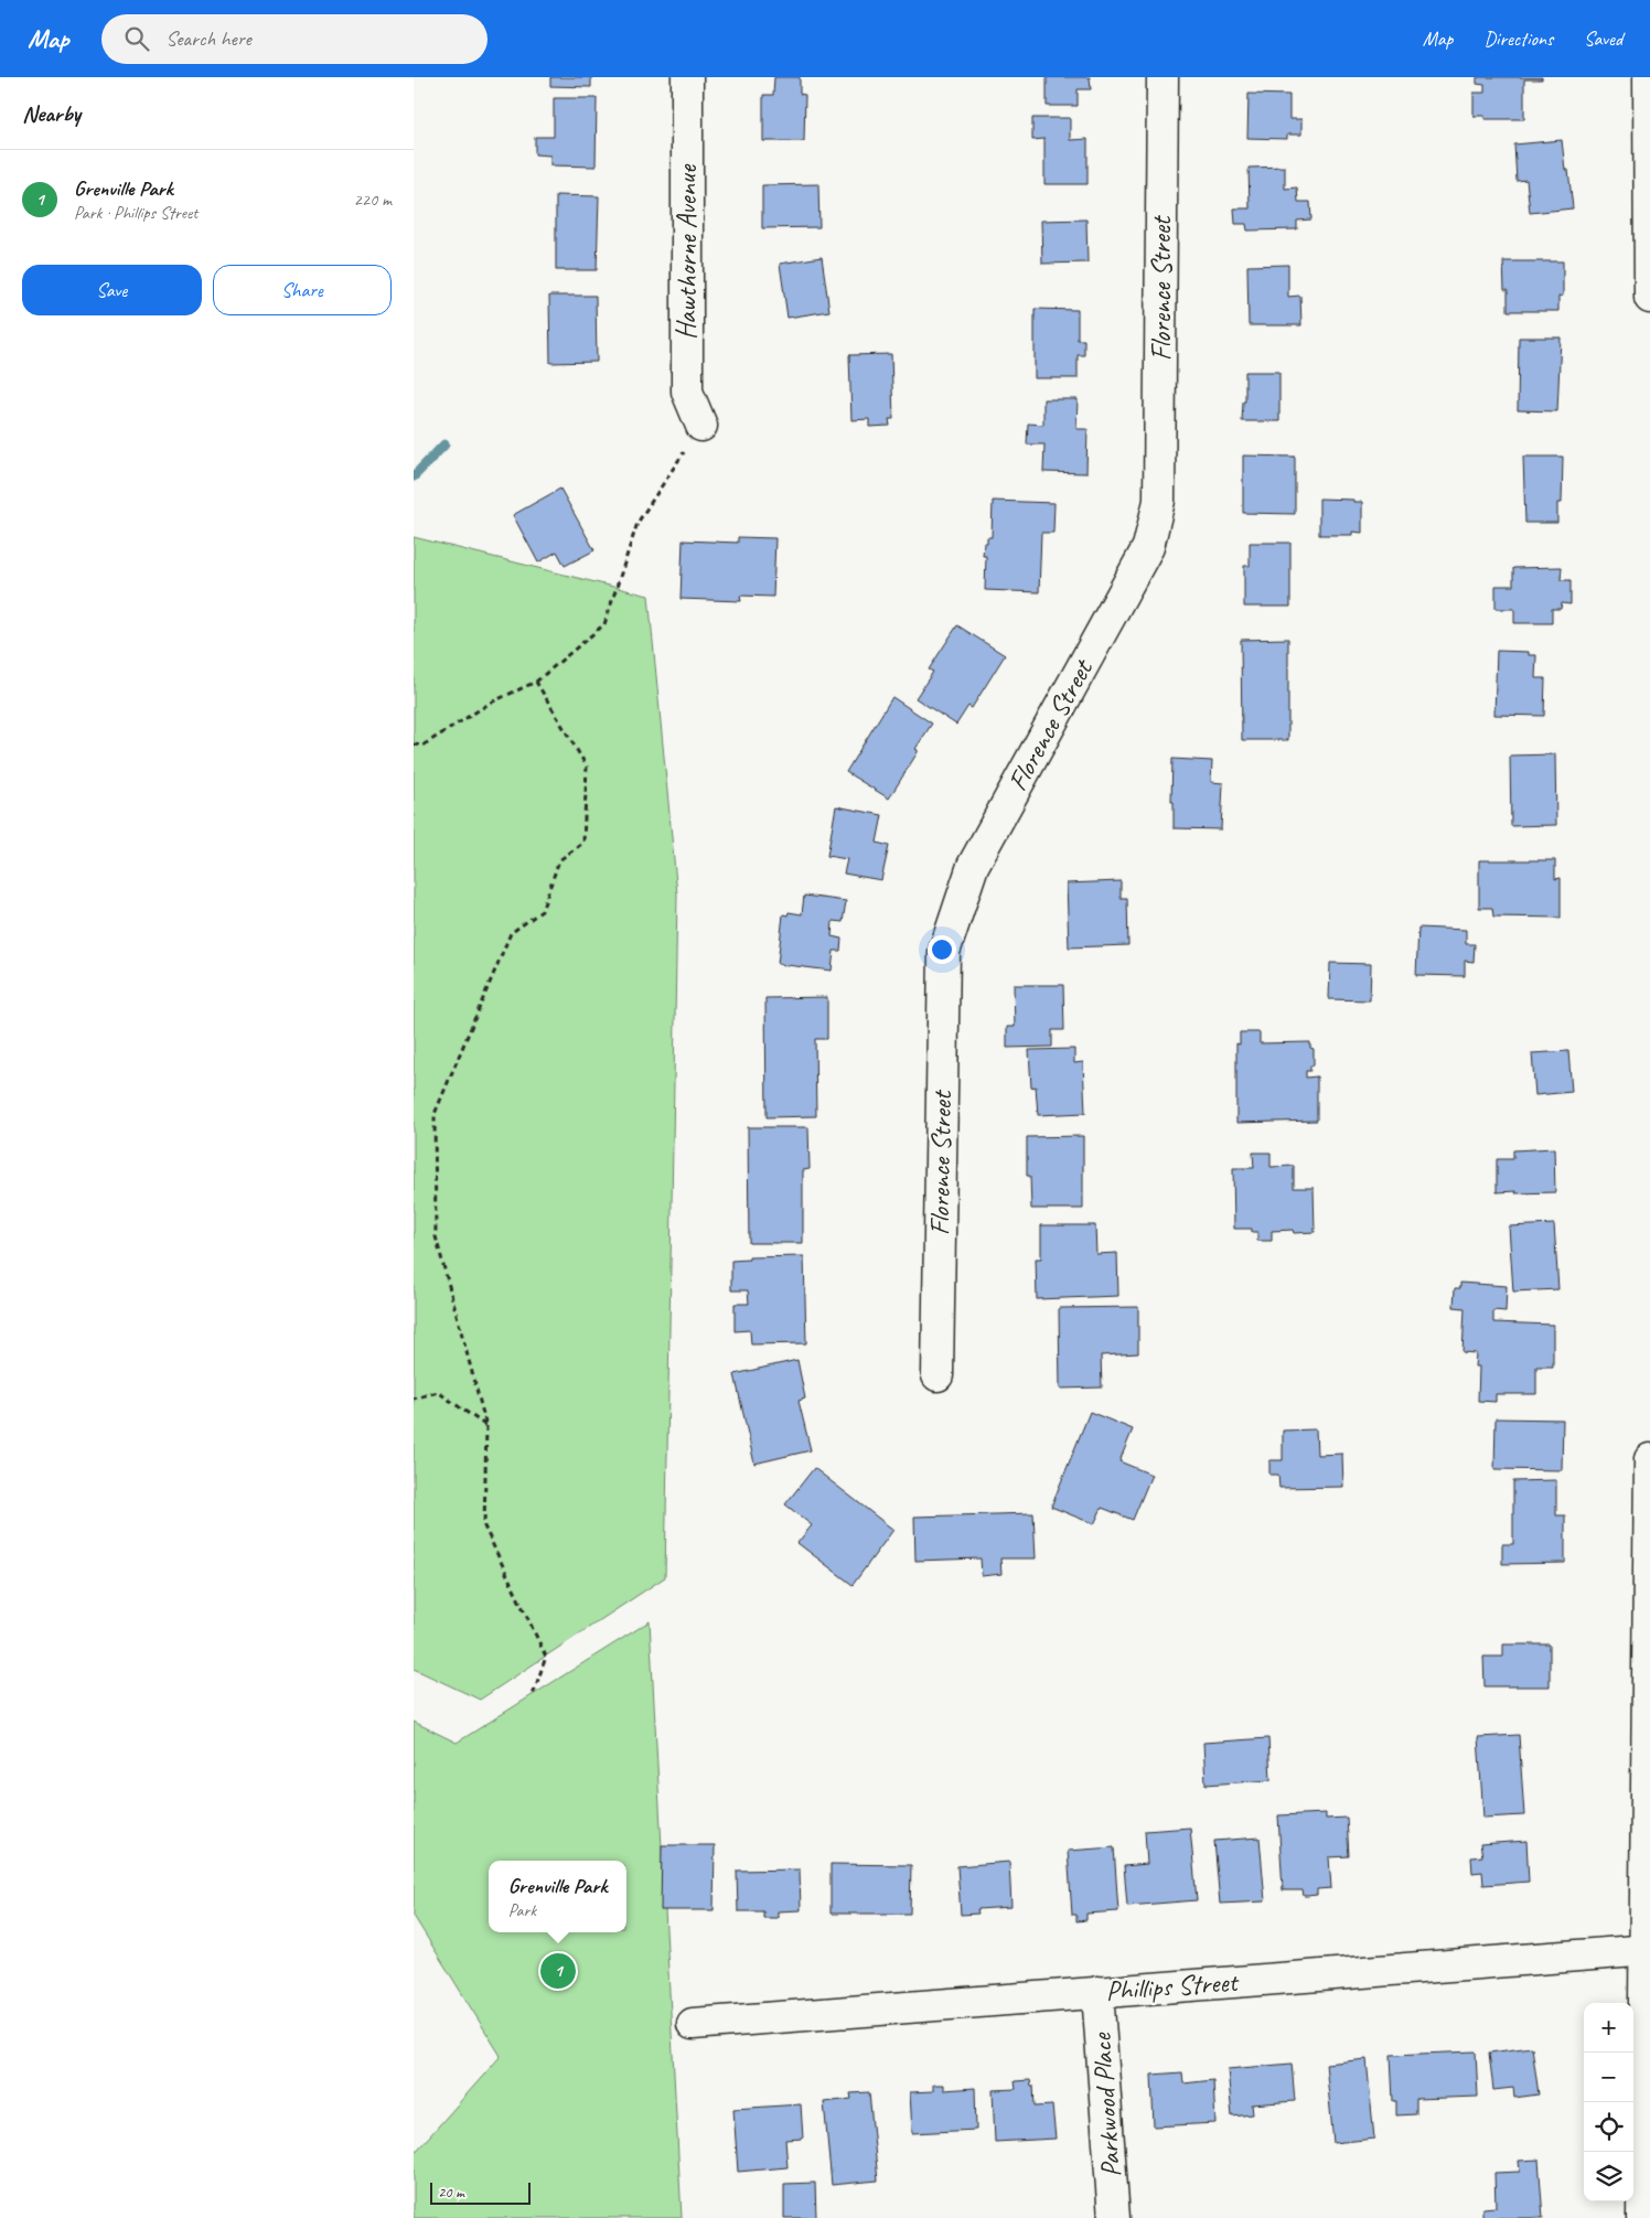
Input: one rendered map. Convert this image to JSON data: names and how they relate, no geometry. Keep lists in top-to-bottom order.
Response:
{
  "streets": {
    "street": [
      "Hawthorne Avenue",
      "Florence Street",
      "Phillips Street",
      "Parkwood Place"
    ]
  },
  "crossings": [
    ["Phillips Street", "Parkwood Place"]
  ],
  "scale_bar": "20 m",
  "page": {
    "header": "Map",
    "search": "Search here",
    "nav": ["Map", "Directions", "Saved"],
    "heading": "Nearby",
    "list": [
      {
        "mark": "1",
        "name": "Grenville Park",
        "note": "Park · Phillips Street",
        "value": "220 m"
      }
    ],
    "buttons": ["Save", "Share"],
    "popup": ["Grenville Park", "Park"],
    "pins": "1",
    "map_buttons": ["+", "−"],
    "scale": "20 m"
  }
}
